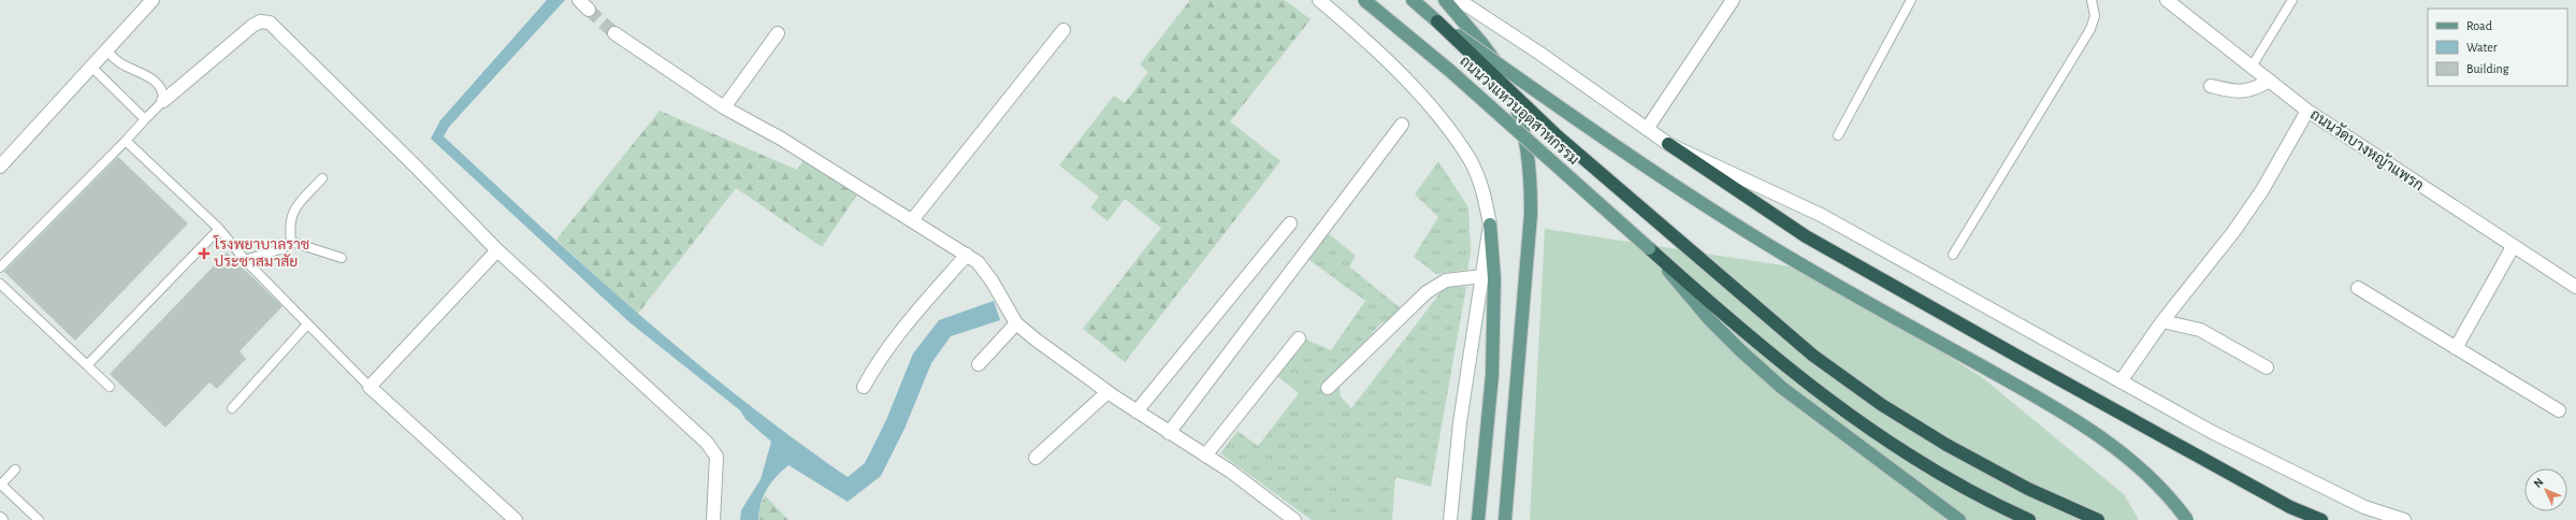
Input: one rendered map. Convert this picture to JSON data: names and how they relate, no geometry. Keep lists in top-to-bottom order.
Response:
{
  "streets": {
    "main road": ["ถนนวงแหวนอุตสาหกรรม"],
    "street": ["ถนนวัดบางหญ้าแพรก"]
  },
  "places": {
    "health": ["โรงพยาบาลราช ประชาสมาสัย"]
  },
  "legend": ["Road", "Water", "Building"],
  "north": "top left"
}
